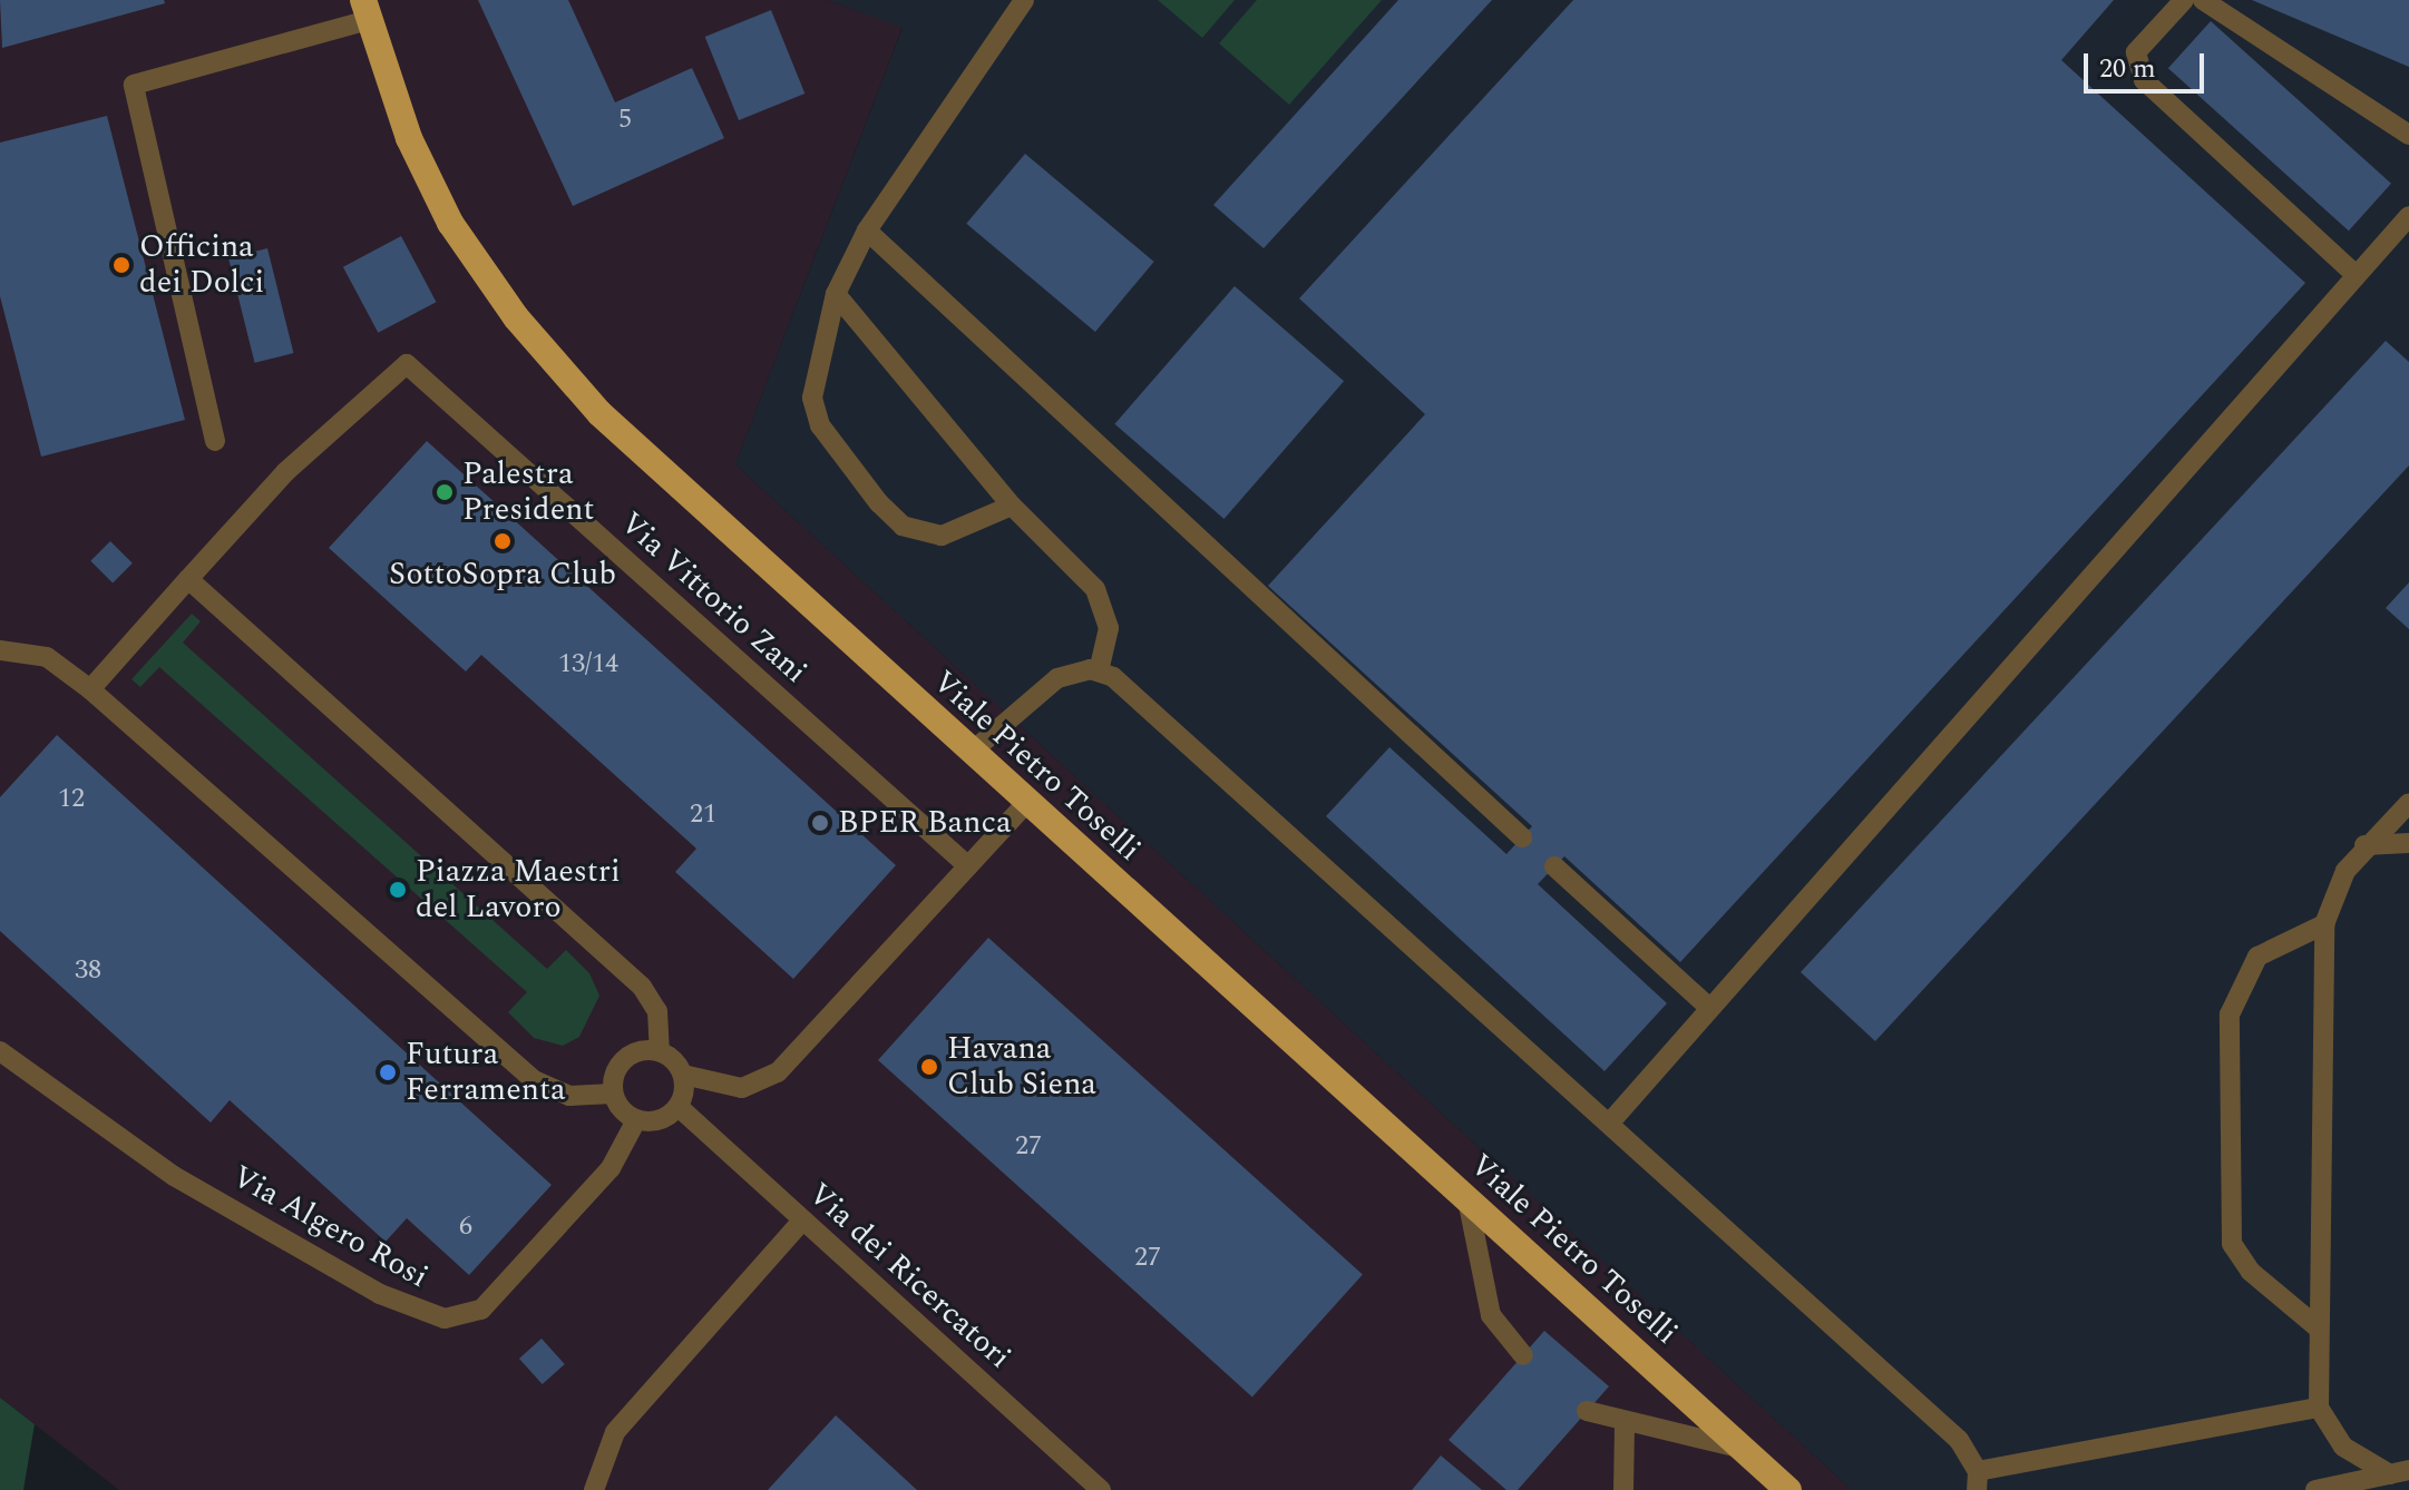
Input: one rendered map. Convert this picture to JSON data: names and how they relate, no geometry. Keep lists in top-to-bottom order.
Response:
{
  "streets": {
    "main road": ["Viale Pietro Toselli"],
    "lane": ["Via Vittorio Zani", "Via Algero Rosi", "Via dei Ricercatori"]
  },
  "crossings": [
    ["Via Algero Rosi", "Via dei Ricercatori"]
  ],
  "places": [
    "Officina dei Dolci",
    "Palestra President",
    "SottoSopra Club",
    "BPER Banca",
    "Piazza Maestri del Lavoro",
    "Havana Club Siena",
    "Futura Ferramenta"
  ],
  "house_numbers": [
    "5",
    "13/14",
    "12",
    "21",
    "38",
    "27",
    "6",
    "27"
  ],
  "scale_bar": "20 m"
}
